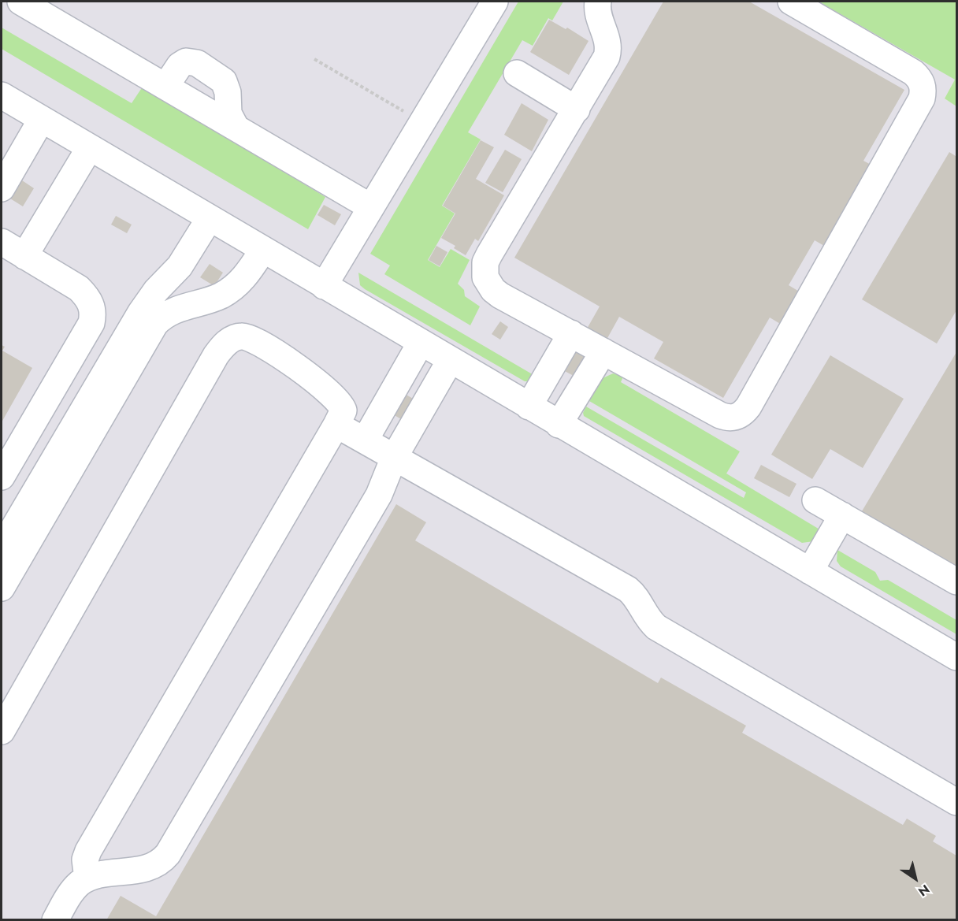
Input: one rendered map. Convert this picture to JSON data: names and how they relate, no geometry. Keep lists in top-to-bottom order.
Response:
{
  "north": "bottom right"
}
